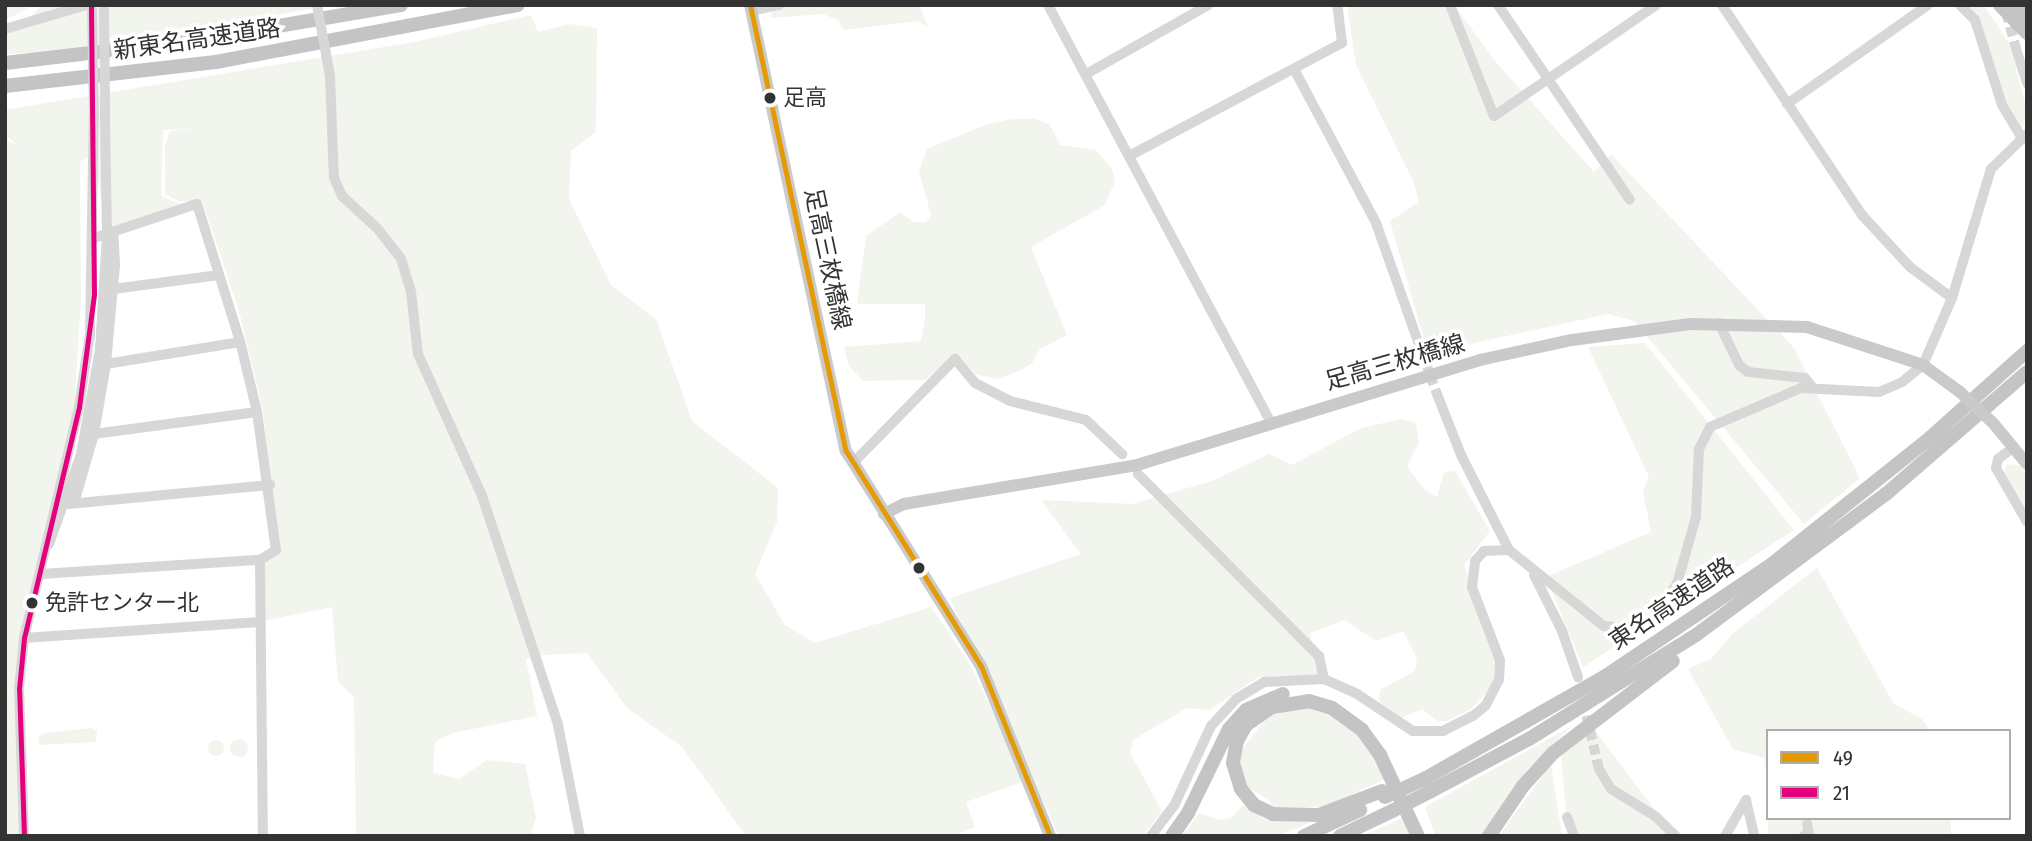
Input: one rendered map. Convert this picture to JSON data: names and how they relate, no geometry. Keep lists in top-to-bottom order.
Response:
{
  "streets": {
    "highway": ["新東名高速道路", "東名高速道路"],
    "main road": ["足高三枚橋線"]
  },
  "places": ["足高", "免許センター北"],
  "lines": ["transit line 49", "transit line 21"],
  "legend": ["49", "21"]
}
